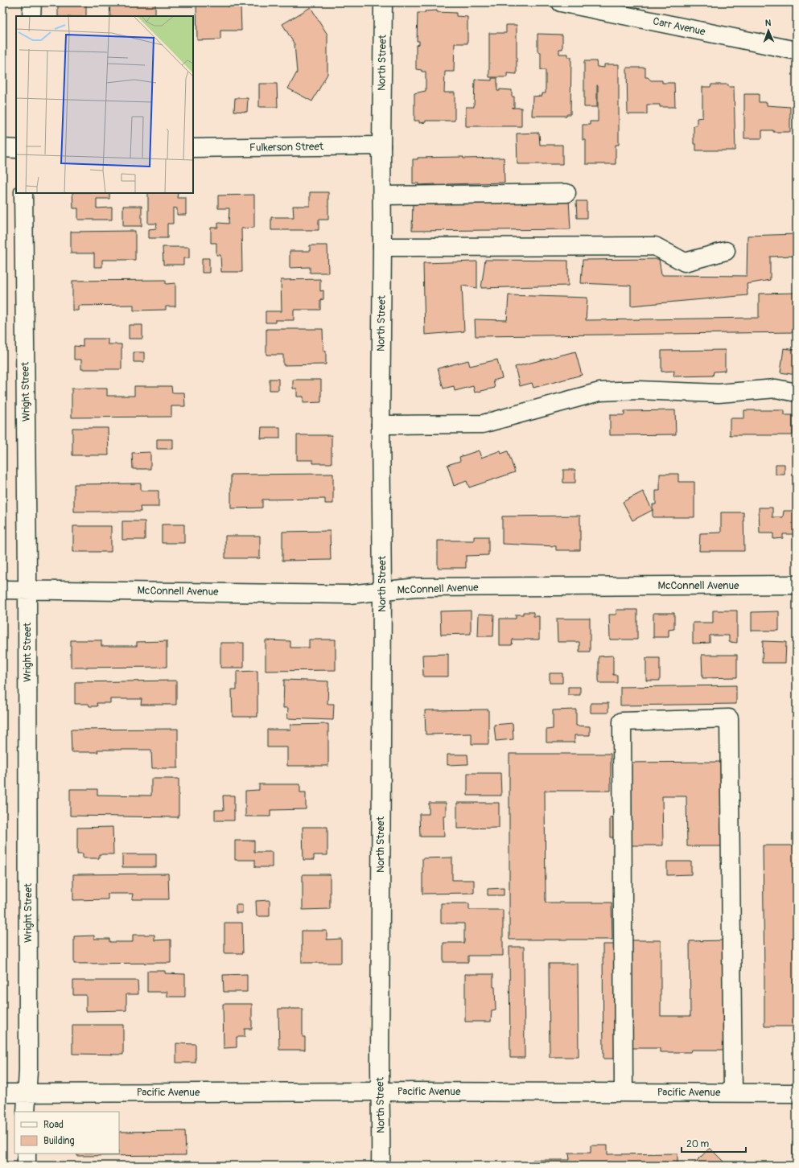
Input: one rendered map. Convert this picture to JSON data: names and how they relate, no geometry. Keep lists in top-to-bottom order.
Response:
{
  "streets": {
    "street": [
      "Carr Avenue",
      "North Street",
      "Fulkerson Street",
      "Wright Street",
      "McConnell Avenue",
      "Pacific Avenue"
    ]
  },
  "crossings": [
    ["North Street", "Fulkerson Street"],
    ["North Street", "McConnell Avenue"],
    ["North Street", "Pacific Avenue"],
    ["Wright Street", "McConnell Avenue"],
    ["Wright Street", "Pacific Avenue"]
  ],
  "legend": ["Road", "Building"],
  "scale_bar": "20 m",
  "north": "top"
}
